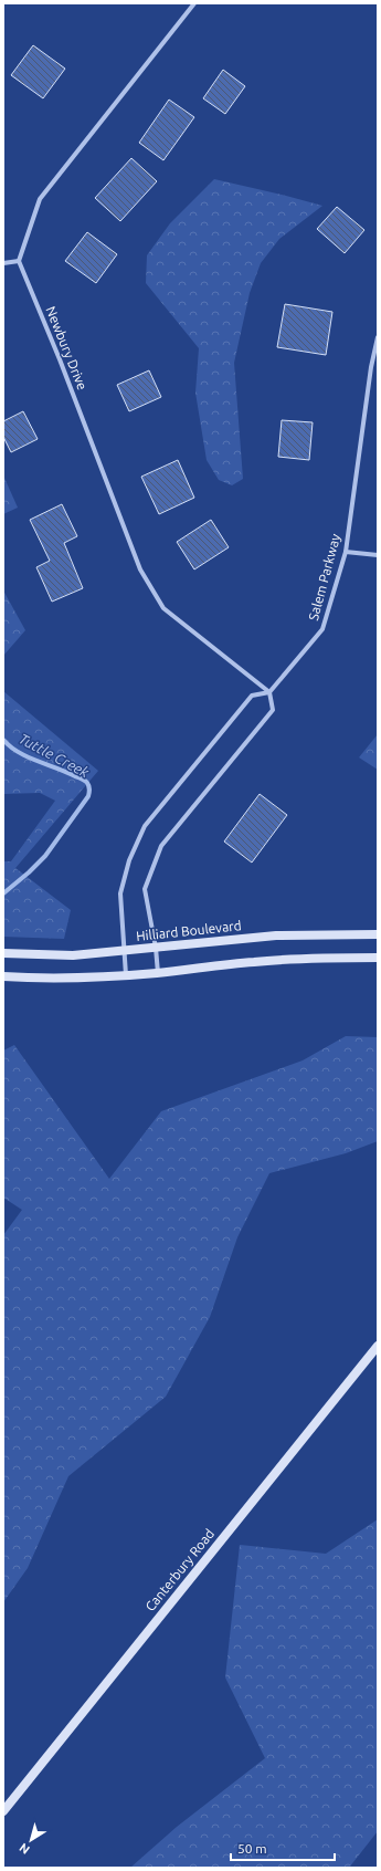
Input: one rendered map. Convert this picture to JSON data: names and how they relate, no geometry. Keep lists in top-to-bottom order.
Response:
{
  "streets": {
    "main road": ["Hilliard Boulevard", "Canterbury Road"],
    "street": ["Newbury Drive", "Salem Parkway"]
  },
  "crossings": [
    ["Newbury Drive", "Salem Parkway"]
  ],
  "water": ["Tuttle Creek"],
  "scale_bar": "50 m",
  "north": "bottom left"
}
